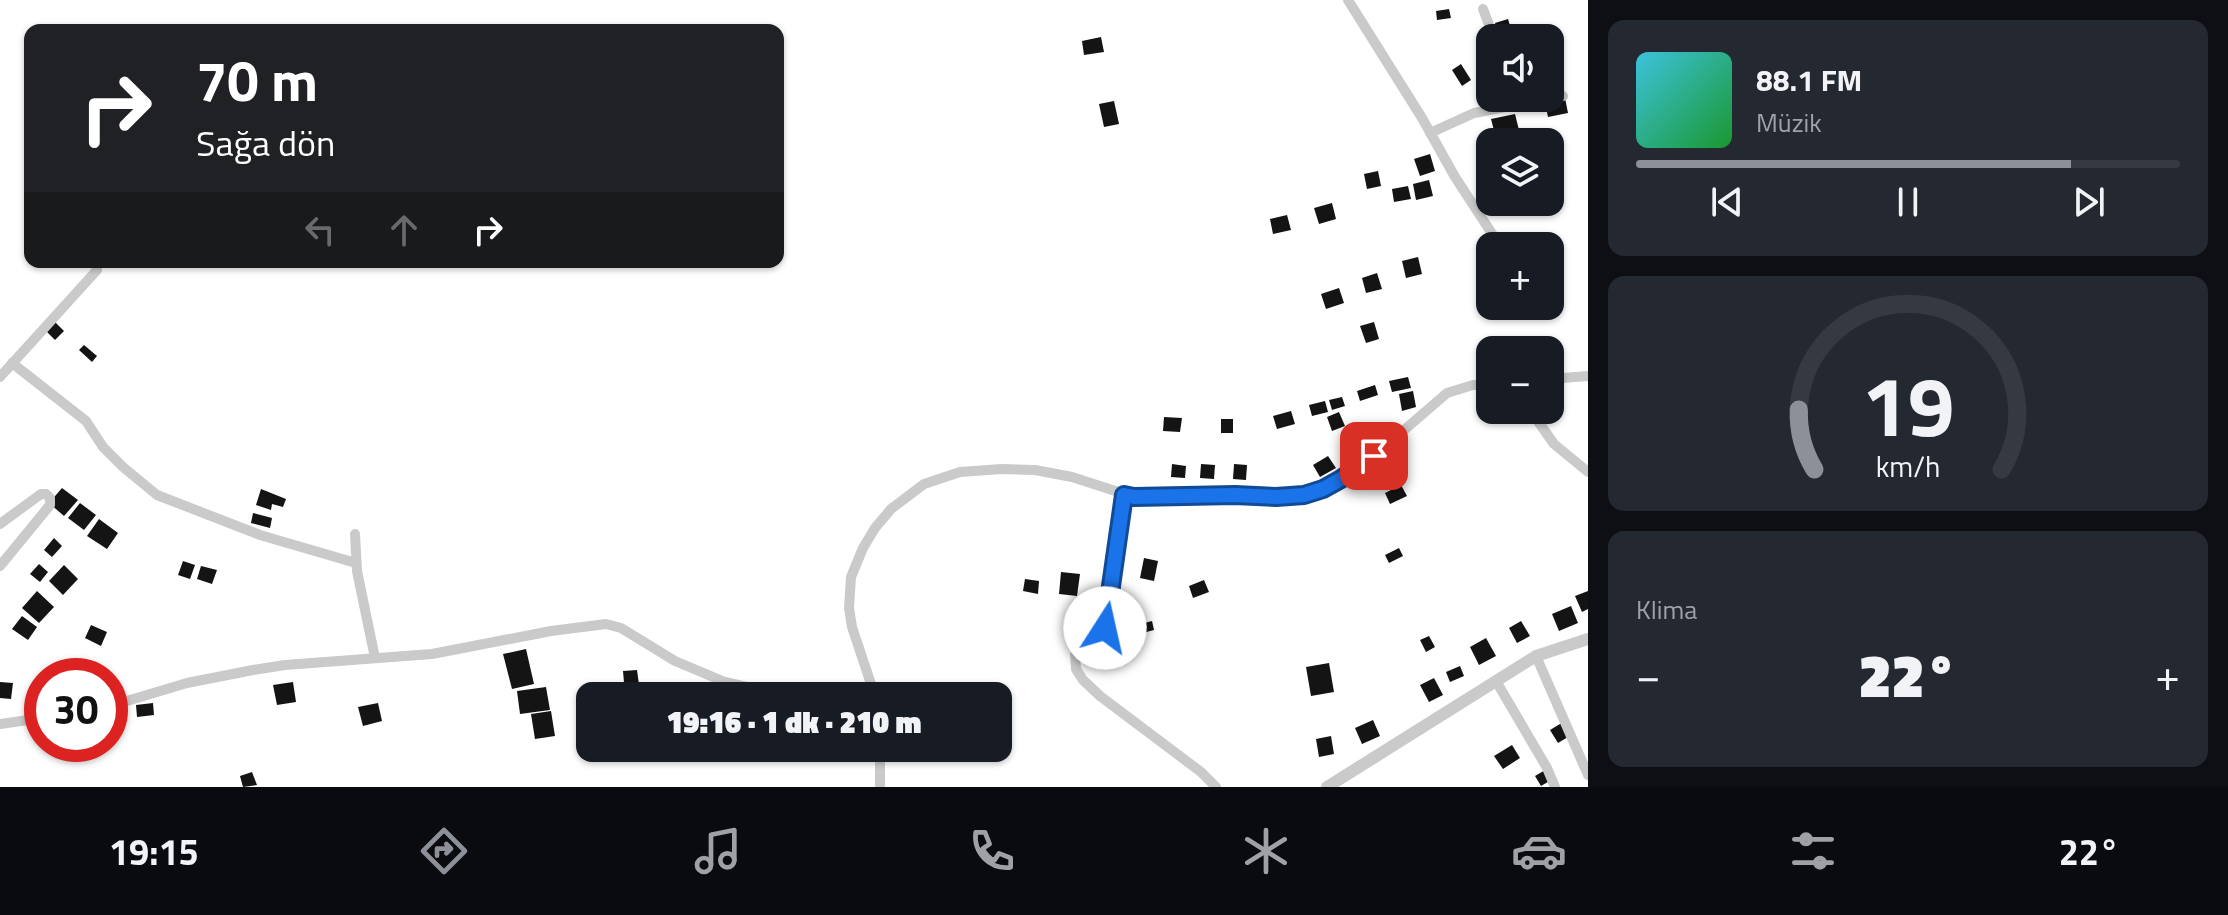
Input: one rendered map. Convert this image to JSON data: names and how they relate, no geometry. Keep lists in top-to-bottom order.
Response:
{
  "page": {
    "map_buttons": ["+", "−"],
    "turn": ["70 m", "Sağa dön"],
    "song": ["88.1 FM", "Müzik"],
    "tile": "Klima",
    "heat": ["−", "22°", "+"],
    "limit": "30",
    "trip": "19:16 · 1 dk · 210 m",
    "tabs": ["19:15", "22°"],
    "gauge": ["19", "km/h"]
  }
}
